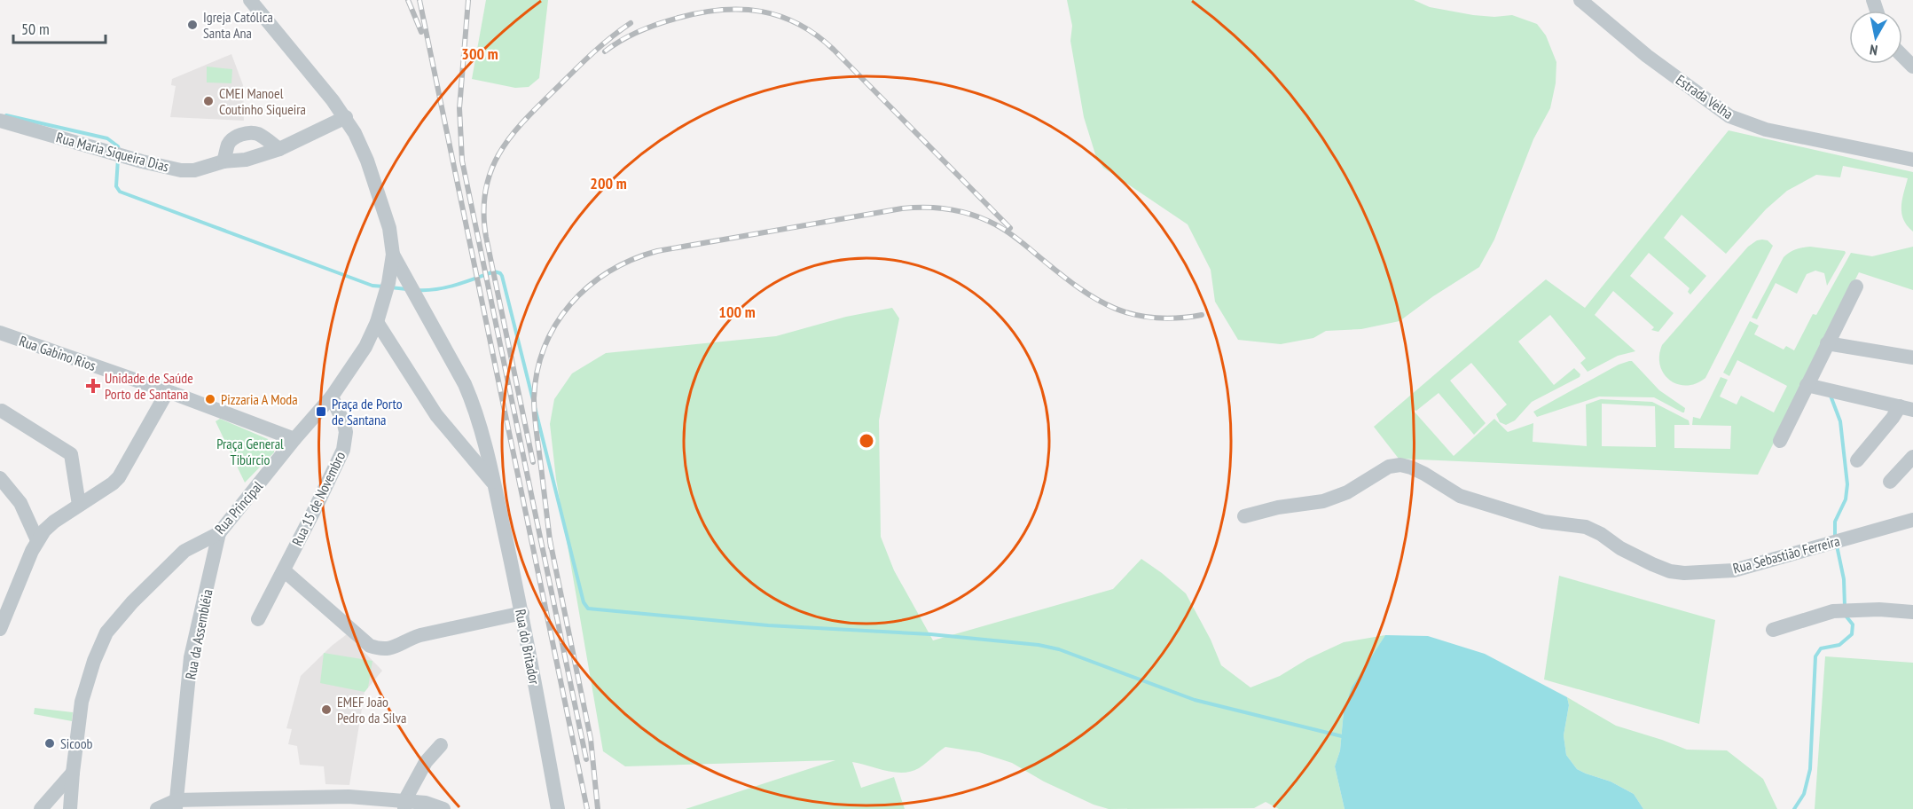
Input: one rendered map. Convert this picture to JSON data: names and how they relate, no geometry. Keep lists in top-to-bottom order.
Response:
{
  "streets": {
    "street": [
      "Estrada Velha",
      "Rua Maria Siqueira Dias",
      "Rua Gabino Rios",
      "Rua 15 de Novembro",
      "Rua Principal",
      "Rua Sebastião Ferreira",
      "Rua da Assembléia",
      "Rua do Britador"
    ]
  },
  "crossings": [
    ["Rua Gabino Rios", "Rua Principal"],
    ["Rua 15 de Novembro", "Rua Principal"],
    ["Rua Principal", "Rua da Assembléia"],
    ["Rua Principal", "Rua do Britador"]
  ],
  "parks": ["Praça General Tibúrcio"],
  "places": {
    "other": [
      "Igreja Católica Santa Ana",
      "CMEI Manoel Coutinho Siqueira",
      "Pizzaria A Moda",
      "EMEF João Pedro da Silva",
      "Sicoob"
    ],
    "health": ["Unidade de Saúde Porto de Santana"],
    "transit": ["Praça de Porto de Santana"]
  },
  "scale_bar": "50 m",
  "north": "bottom",
  "rings": ["300 m", "200 m", "100 m"]
}
